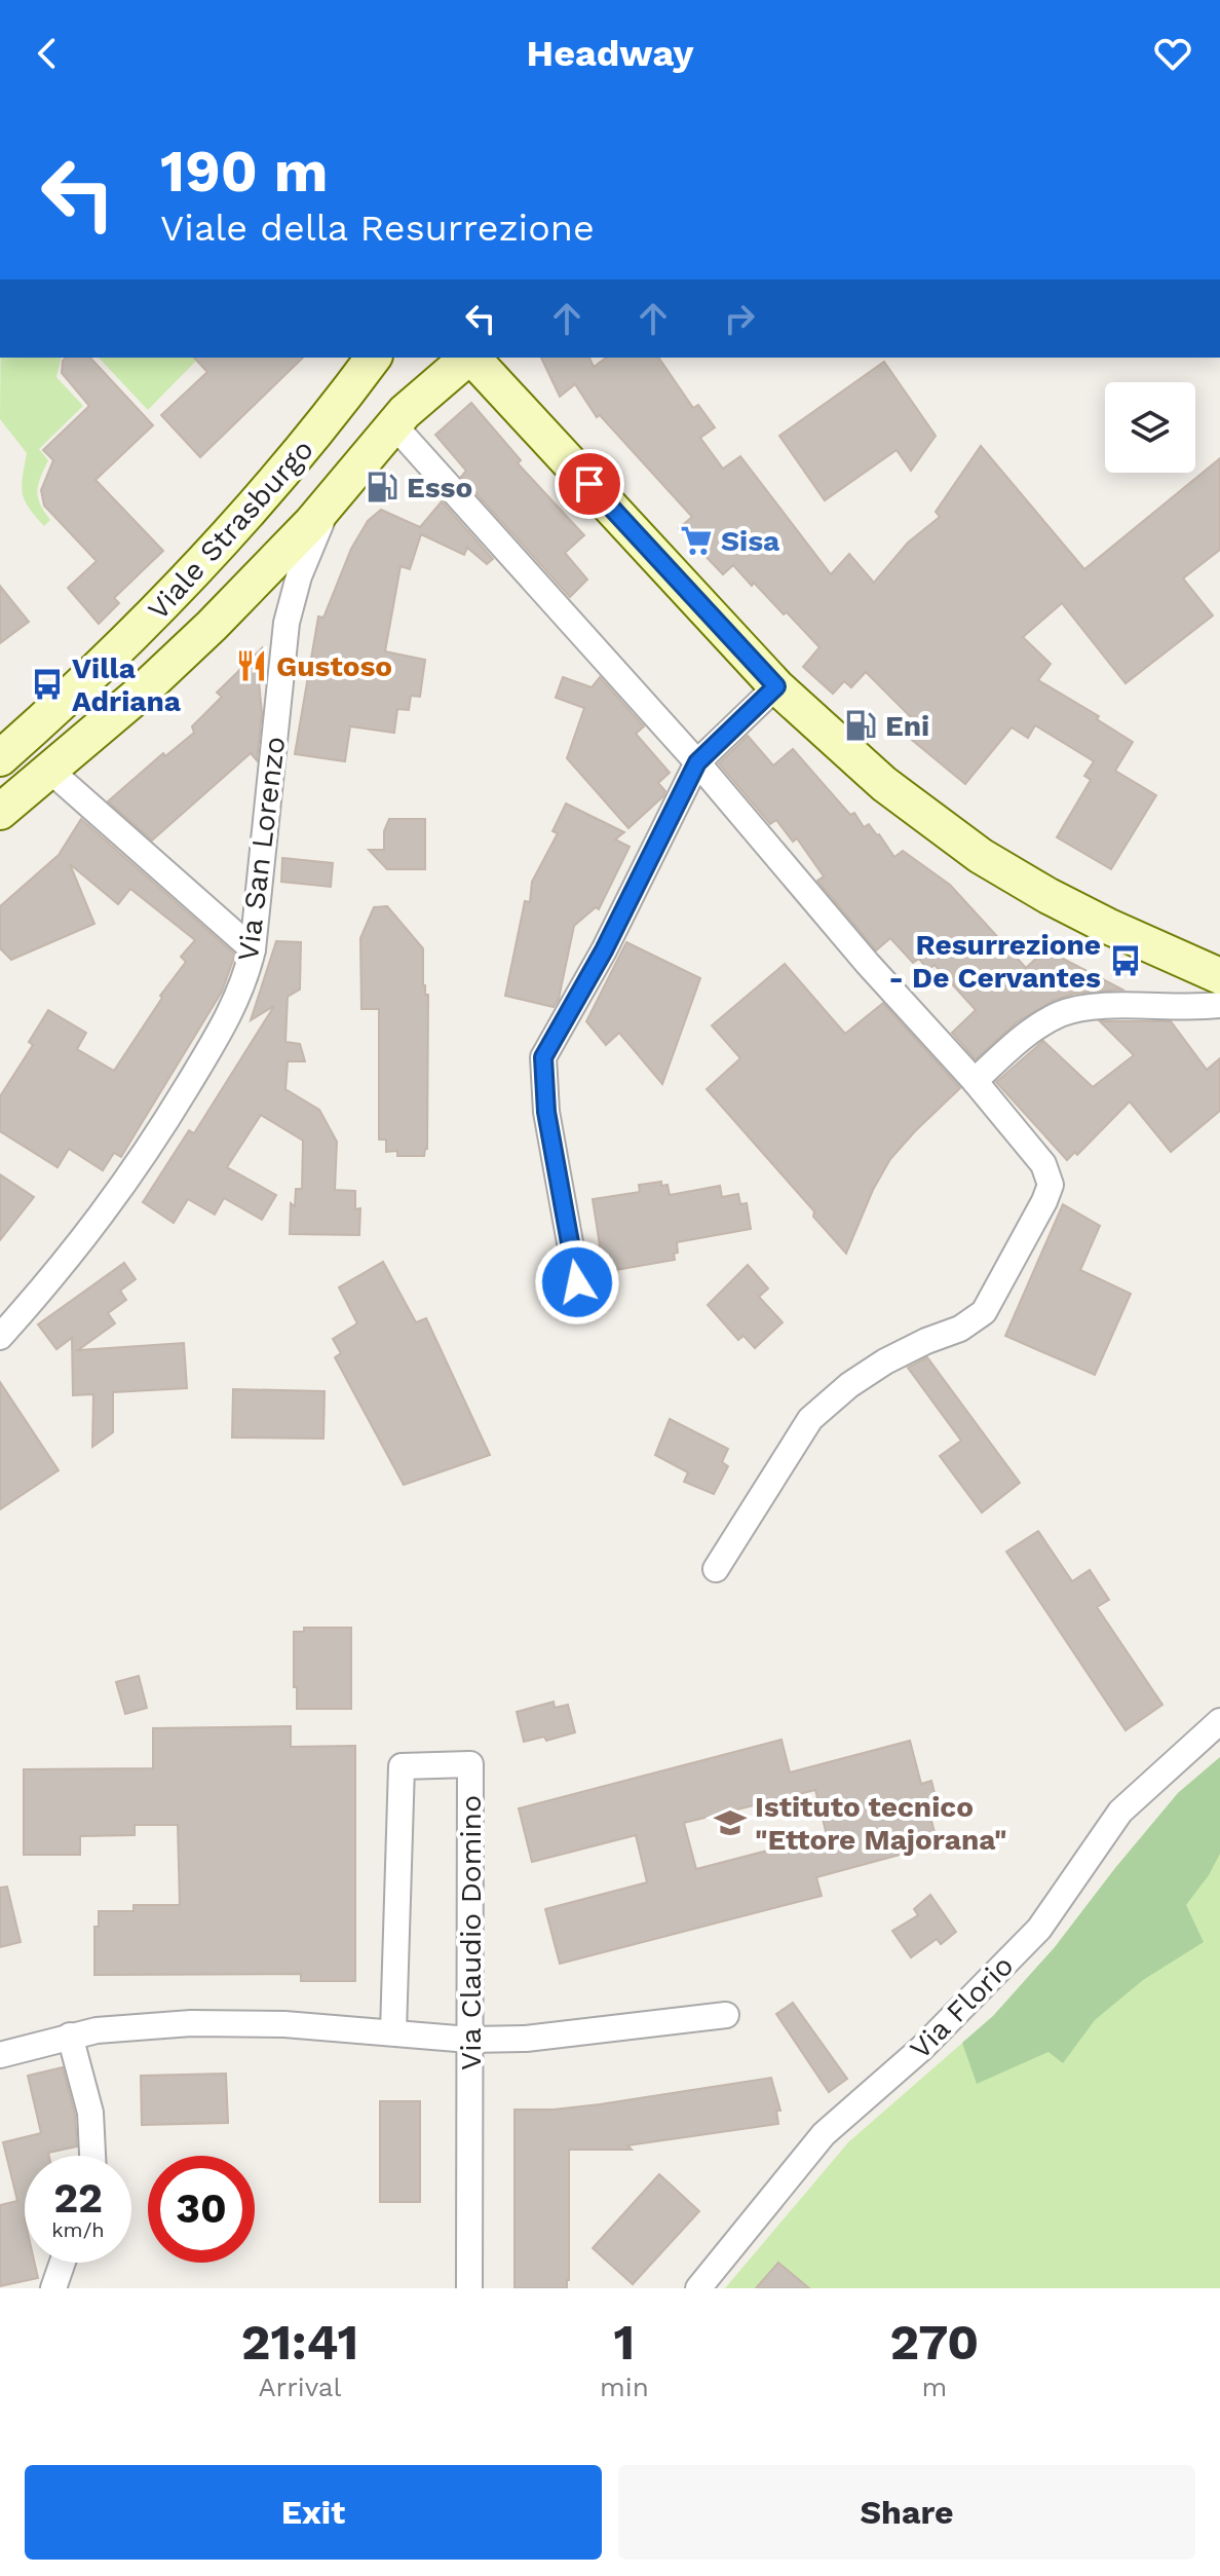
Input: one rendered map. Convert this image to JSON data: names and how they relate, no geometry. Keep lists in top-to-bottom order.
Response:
{
  "streets": {
    "street": [
      "Viale Strasburgo",
      "Via San Lorenzo",
      "Via Claudio Domino",
      "Via Florio"
    ]
  },
  "crossings": [
    ["Viale Strasburgo", "Via San Lorenzo"]
  ],
  "places": {
    "fuel station": ["Esso", "Eni"],
    "supermarket": ["Sisa"],
    "restaurant": ["Gustoso"],
    "bus stop": ["Villa Adriana", "Resurrezione - De Cervantes"],
    "school or university": ["Istituto tecnico \"Ettore Majorana\""]
  },
  "page": {
    "header": "Headway",
    "turn": ["190 m", "Viale della Resurrezione"],
    "speed": "22 km/h",
    "limit": "30",
    "eta": [
      "21:41",
      "Arrival",
      "1",
      "min",
      "270",
      "m"
    ],
    "buttons": ["Exit", "Share"]
  }
}
